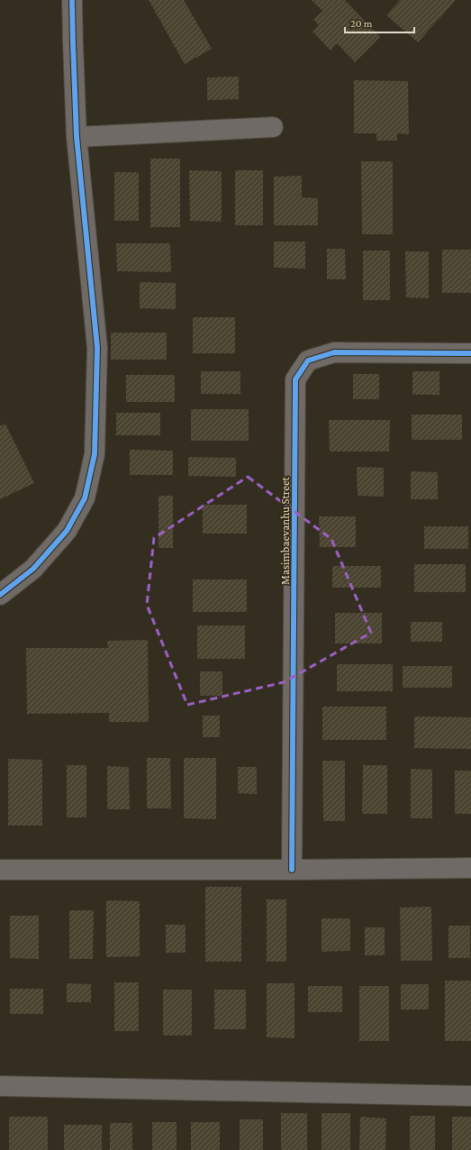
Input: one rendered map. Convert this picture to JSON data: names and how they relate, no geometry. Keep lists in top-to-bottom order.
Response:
{
  "streets": {
    "street": ["Masimbaevanhu Street"]
  },
  "scale_bar": "20 m"
}
